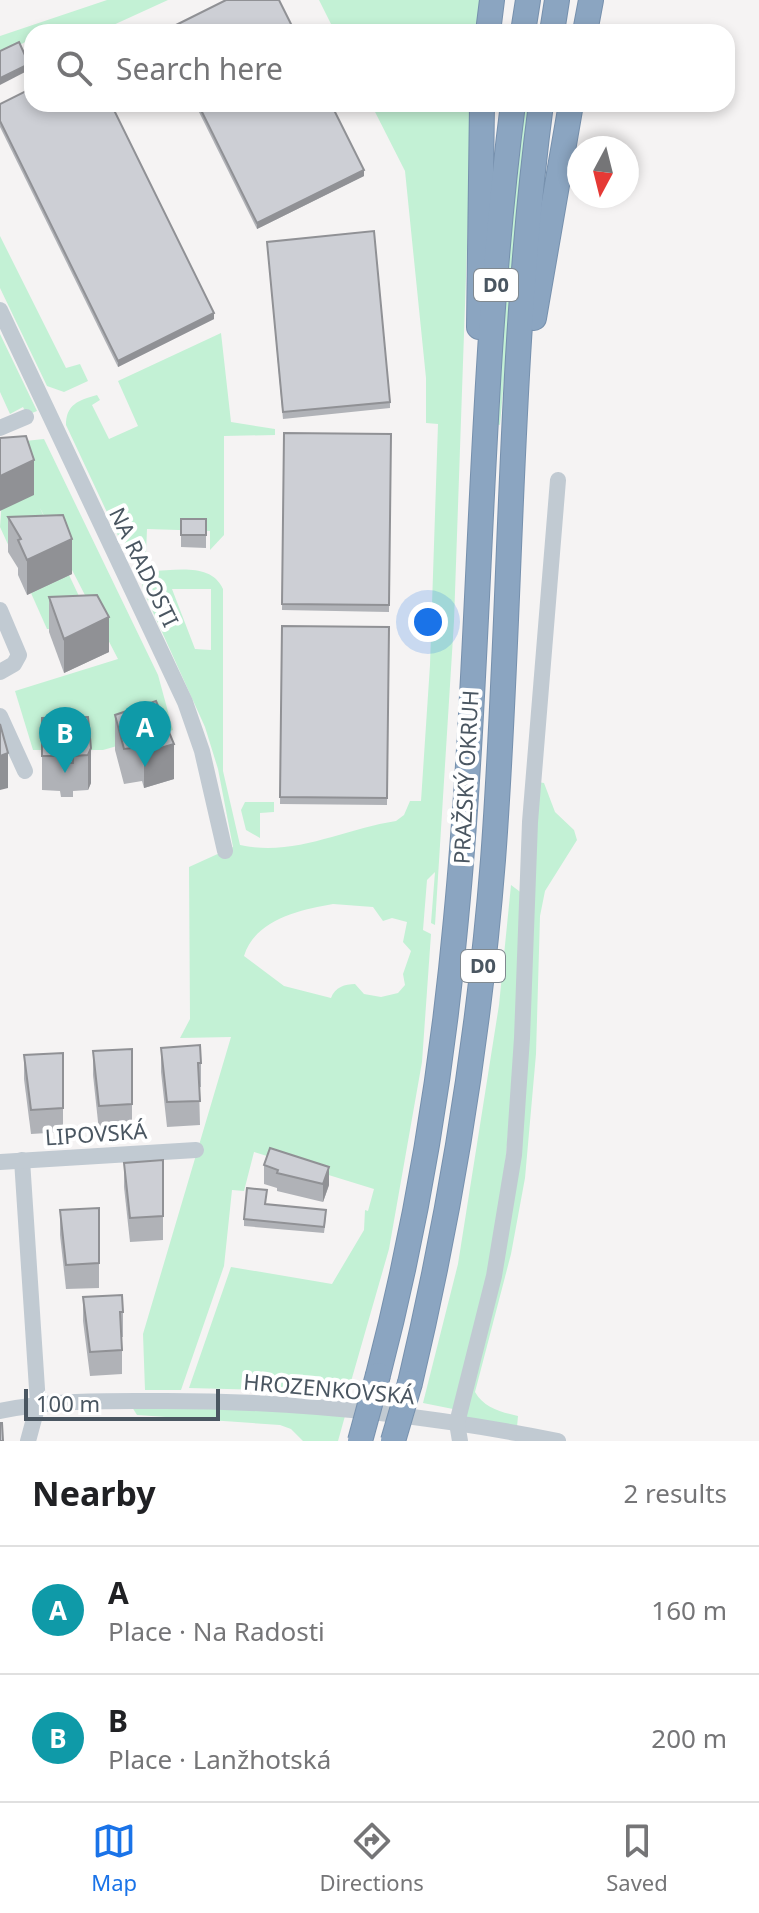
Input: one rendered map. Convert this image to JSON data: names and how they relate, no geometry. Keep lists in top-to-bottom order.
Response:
{
  "streets": {
    "highway": ["D0", "PRAŽSKÝ OKRUH"],
    "street": ["NA RADOSTI", "LIPOVSKÁ", "HROZENKOVSKÁ"]
  },
  "scale_bar": "100 m",
  "north": "bottom",
  "page": {
    "search": "Search here",
    "pins": ["A", "B"],
    "scale": "100 m",
    "heading": ["Nearby", "2 results"],
    "list": [
      {
        "mark": "A",
        "name": "A",
        "note": "Place · Na Radosti",
        "value": "160 m"
      },
      {
        "mark": "B",
        "name": "B",
        "note": "Place · Lanžhotská",
        "value": "200 m"
      }
    ],
    "nav": ["Map", "Directions", "Saved"]
  }
}
